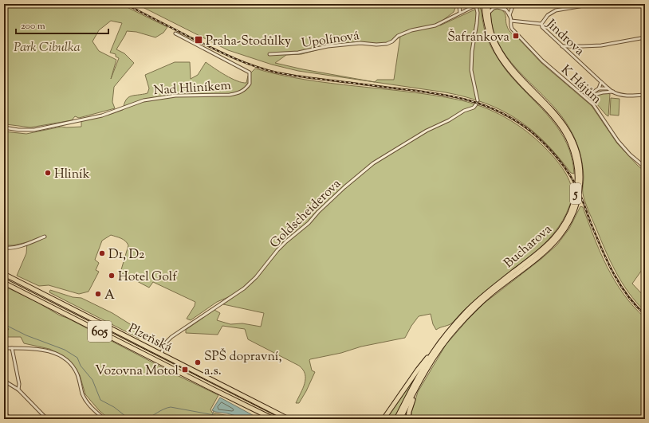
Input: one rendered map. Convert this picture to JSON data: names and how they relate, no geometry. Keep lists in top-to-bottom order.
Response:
{
  "streets": {
    "main road": [
      "5",
      "Bucharova",
      "605",
      "Plzeňská"
    ],
    "street": [
      "Jindrova",
      "Upolínová",
      "K Hájům",
      "Nad Hliníkem",
      "Goldscheiderova"
    ]
  },
  "crossings": [
    ["Jindrova", "K Hájům"],
    ["Goldscheiderova", "Plzeňská"]
  ],
  "parks": ["Park Cibulka"],
  "places": {
    "transit": ["Šafránkova", "Praha-Stodůlky", "Vozovna Motol"],
    "other": [
      "Hliník",
      "D1, D2",
      "Hotel Golf",
      "A",
      "SPŠ dopravní, a.s."
    ]
  },
  "scale_bar": "200 m"
}
